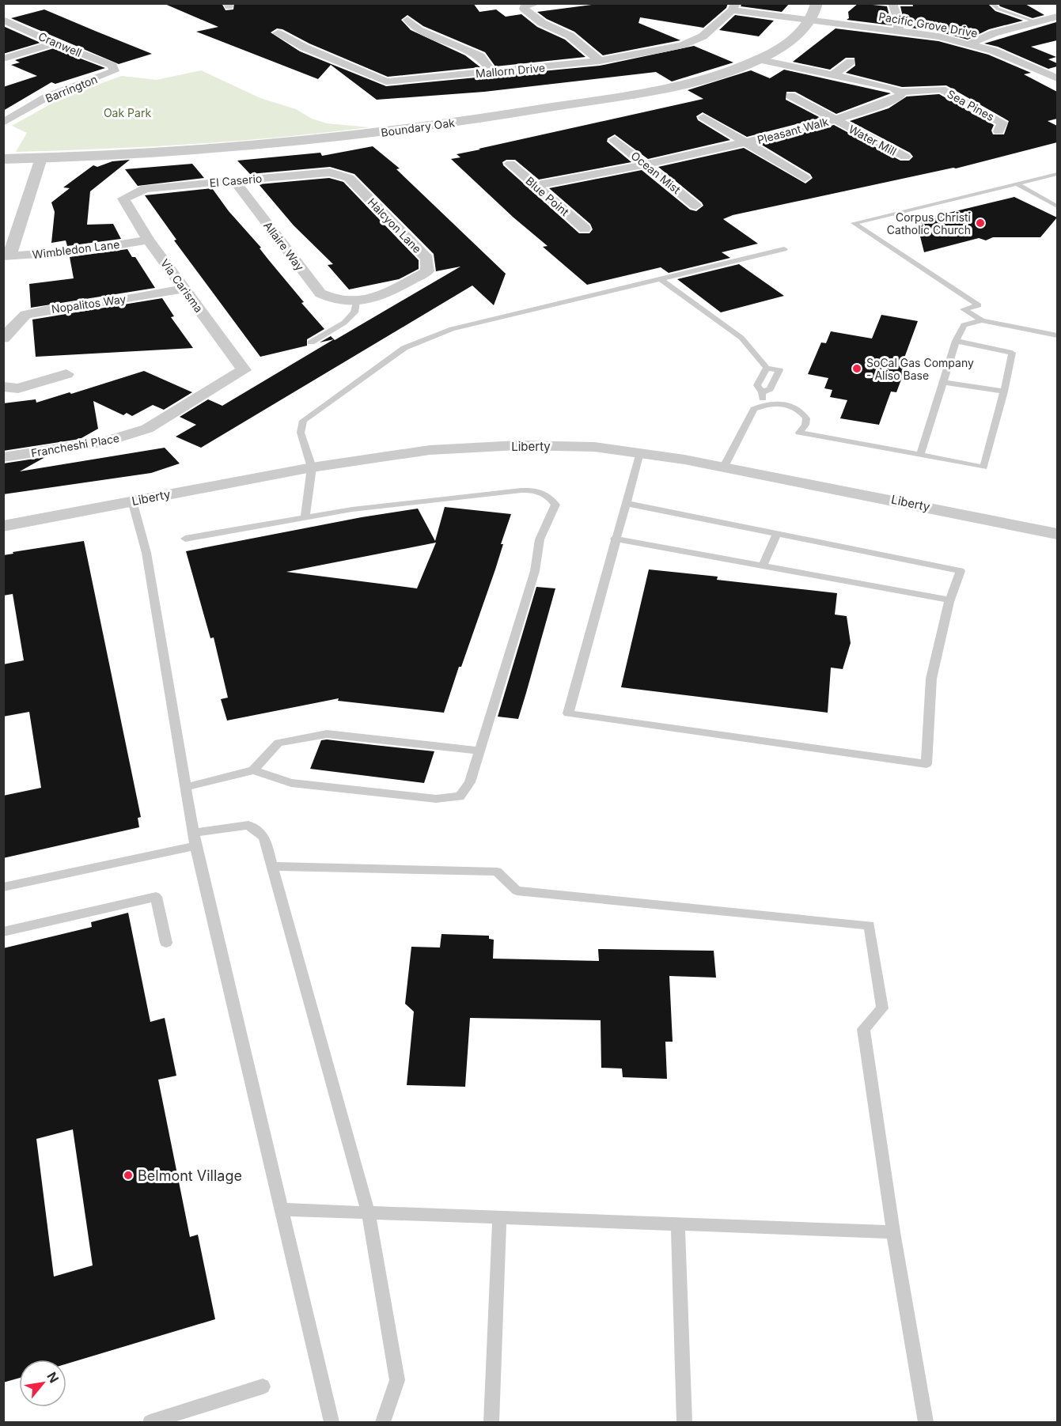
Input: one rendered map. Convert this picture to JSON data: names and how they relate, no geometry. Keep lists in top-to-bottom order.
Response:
{
  "streets": {
    "street": [
      "Pacific Grove Drive",
      "Cranwell",
      "Mallorn Drive",
      "Barrington",
      "Sea Pines",
      "Boundary Oak",
      "Pleasant Walk",
      "Water Mill",
      "Ocean Mist",
      "El Caserio",
      "Blue Point",
      "Halcyon Lane",
      "Allaire Way",
      "Wimbledon Lane",
      "Via Carisma",
      "Nopalitos Way",
      "Francheshi Place",
      "Liberty"
    ]
  },
  "crossings": [
    ["Pacific Grove Drive", "Mallorn Drive"],
    ["Pacific Grove Drive", "Boundary Oak"],
    ["Cranwell", "Barrington"],
    ["Sea Pines", "Pleasant Walk"],
    ["Pleasant Walk", "Water Mill"],
    ["Pleasant Walk", "Ocean Mist"],
    ["Pleasant Walk", "Blue Point"],
    ["El Caserio", "Halcyon Lane"],
    ["El Caserio", "Allaire Way"],
    ["El Caserio", "Via Carisma"],
    ["Halcyon Lane", "Allaire Way"],
    ["Wimbledon Lane", "Via Carisma"],
    ["Via Carisma", "Nopalitos Way"],
    ["Via Carisma", "Francheshi Place"]
  ],
  "parks": ["Oak Park"],
  "places": ["Corpus Christi Catholic Church", "SoCal Gas Company - Aliso Base", "Belmont Village"],
  "north": "top right"
}
